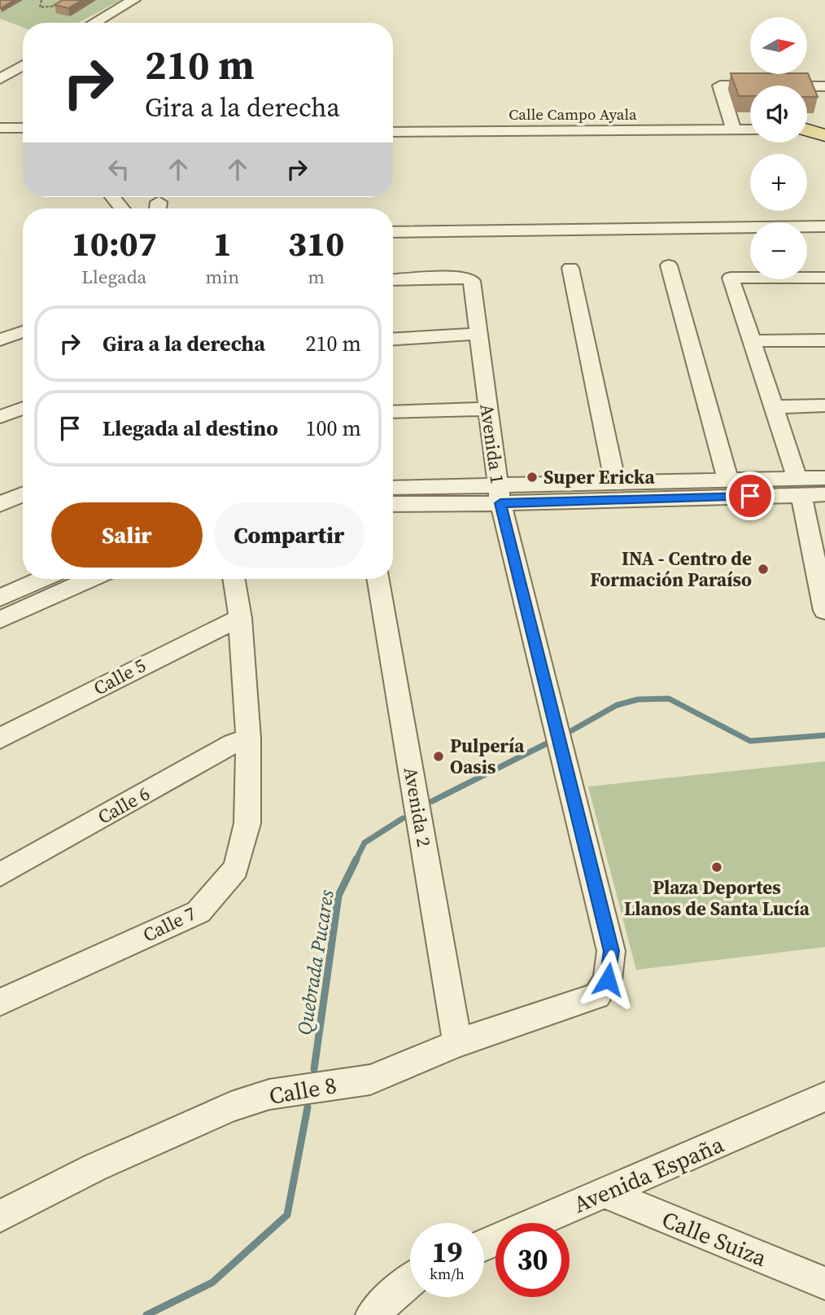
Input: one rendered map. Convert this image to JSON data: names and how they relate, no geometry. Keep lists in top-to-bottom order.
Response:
{
  "streets": {
    "street": [
      "Calle Campo Ayala",
      "Avenida 1",
      "Calle 5",
      "Calle 6",
      "Avenida 2",
      "Calle 7",
      "Calle 8",
      "Avenida España",
      "Calle Suiza"
    ]
  },
  "crossings": [
    ["Avenida 1", "Calle 8"],
    ["Calle 5", "Calle 7"],
    ["Calle 6", "Calle 7"],
    ["Avenida 2", "Calle 8"],
    ["Avenida España", "Calle Suiza"]
  ],
  "water": ["Quebrada Pucares"],
  "places": [
    "Super Ericka",
    "INA - Centro de Formación Paraíso",
    "Pulpería Oasis",
    "Plaza Deportes Llanos de Santa Lucía"
  ],
  "north": "right",
  "page": {
    "map_buttons": ["+", "−"],
    "turn": ["210 m", "Gira a la derecha"],
    "eta": [
      "10:07",
      "Llegada",
      "1",
      "min",
      "310",
      "m"
    ],
    "list": [
      {
        "name": "Gira a la derecha",
        "value": "210 m"
      },
      {
        "name": "Llegada al destino",
        "value": "100 m"
      }
    ],
    "buttons": ["Salir", "Compartir"],
    "speed": "19 km/h",
    "limit": "30"
  }
}
